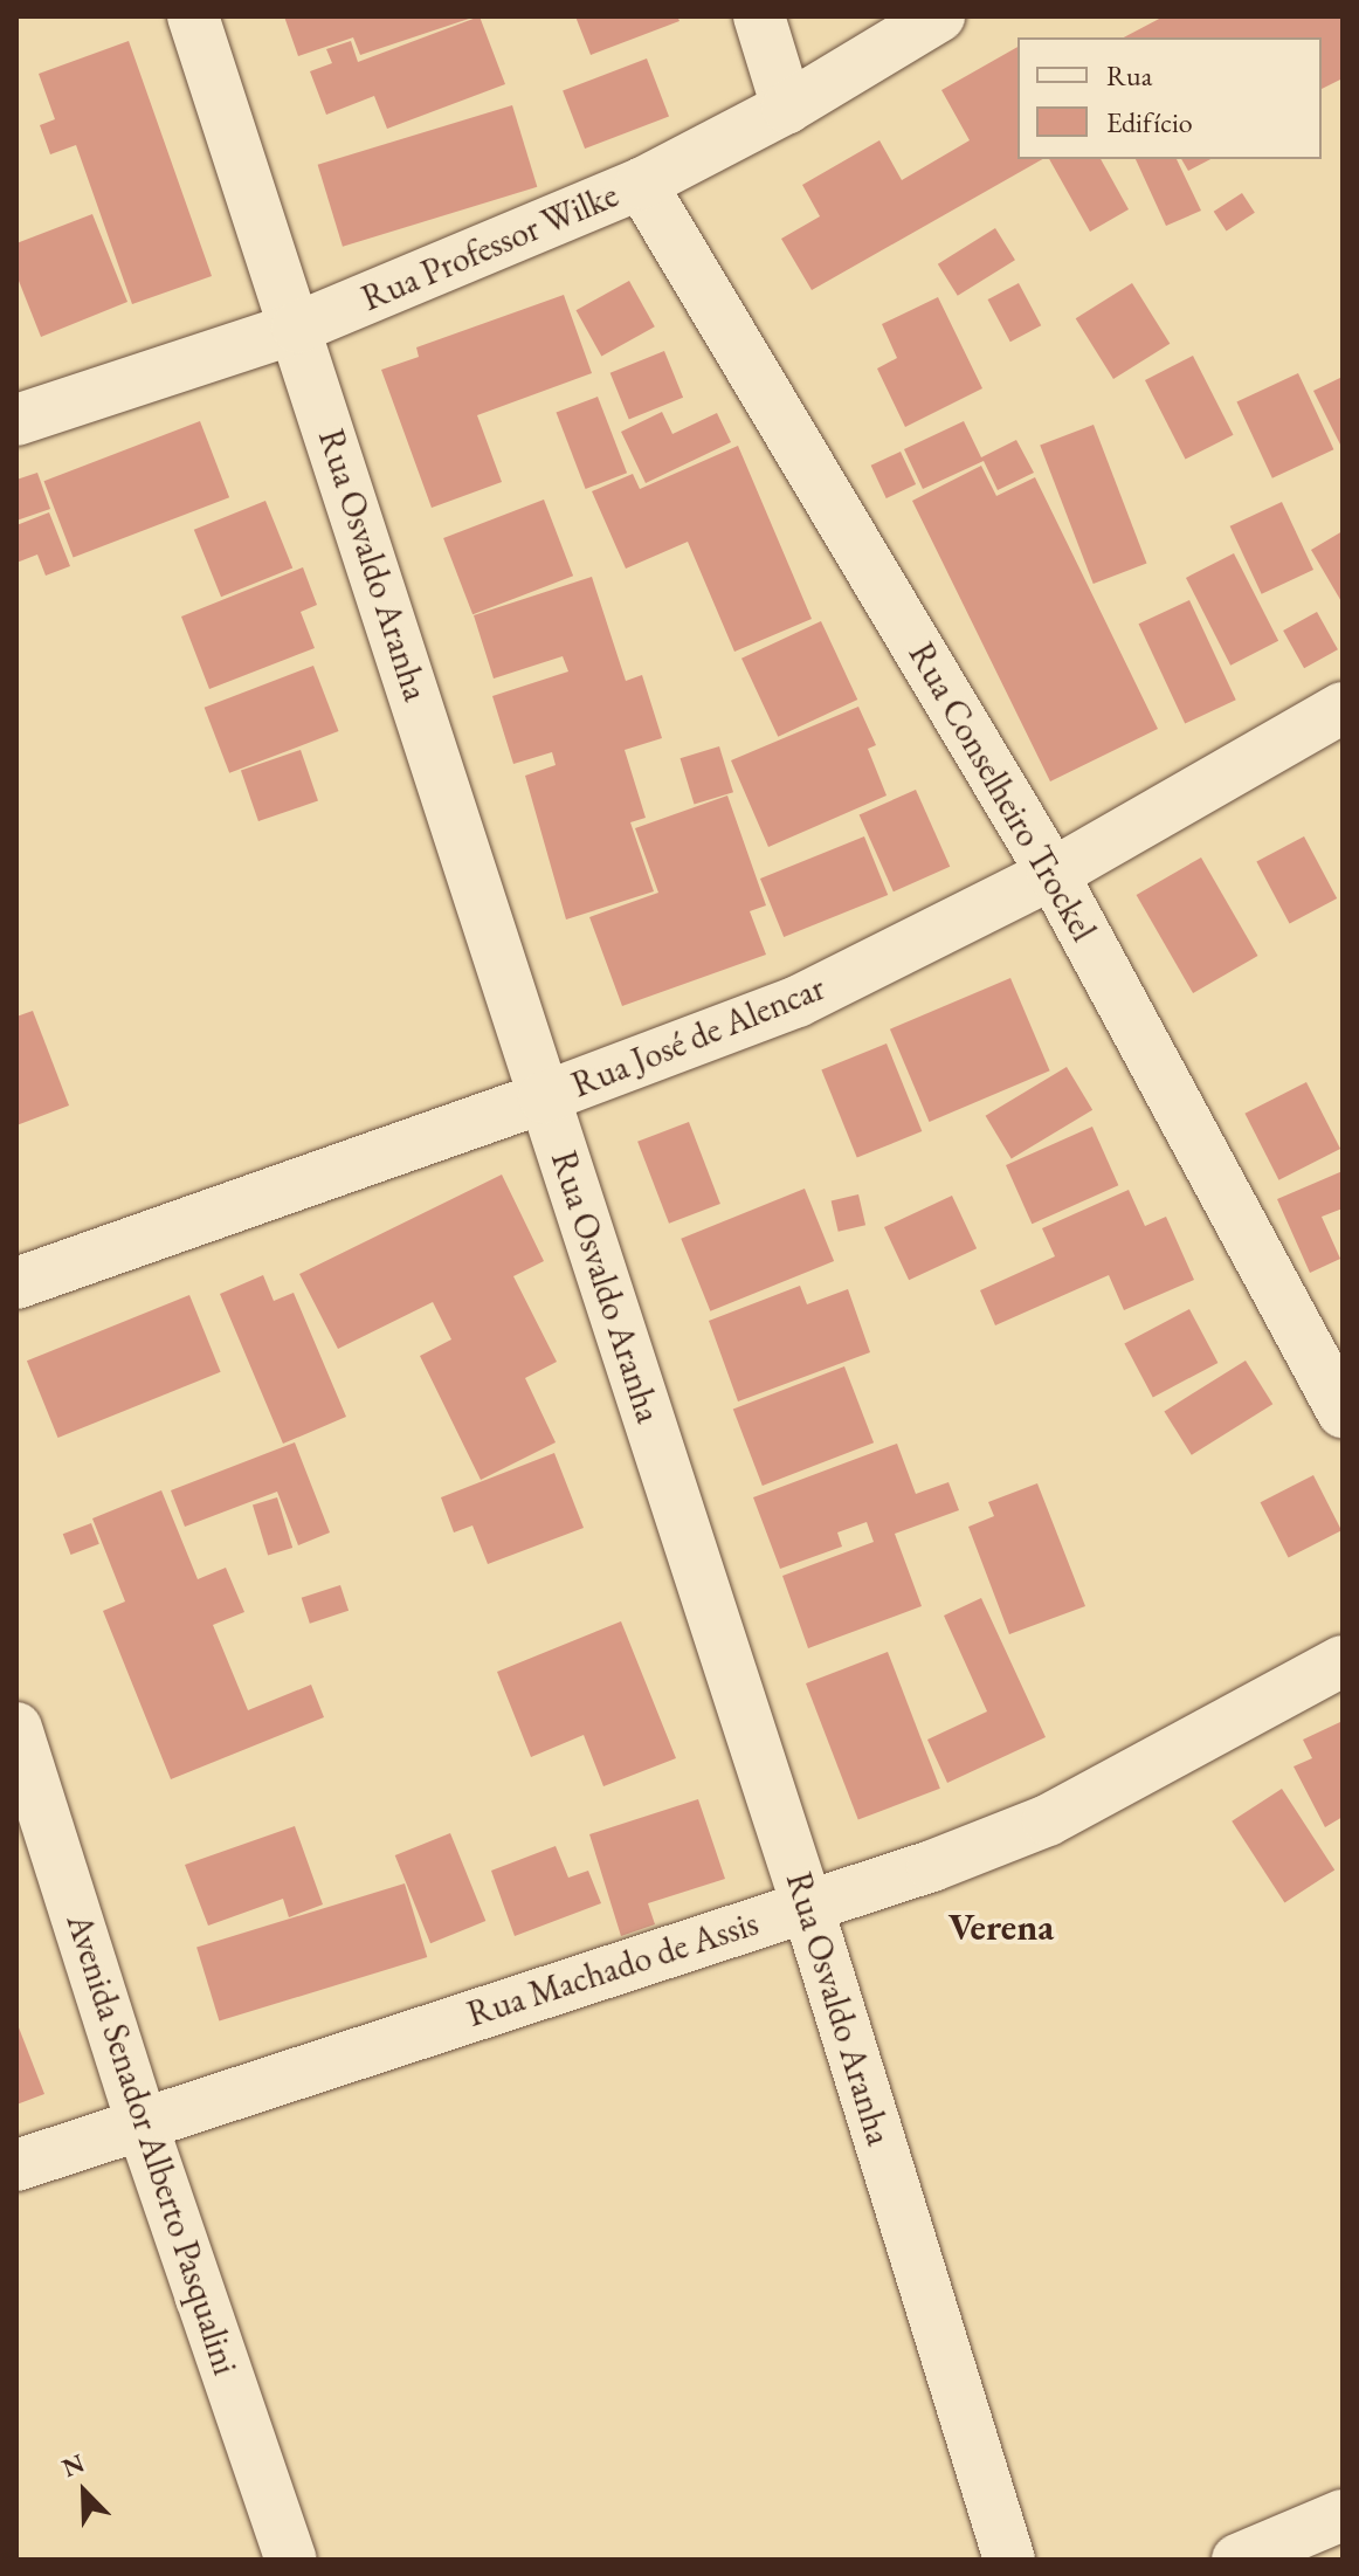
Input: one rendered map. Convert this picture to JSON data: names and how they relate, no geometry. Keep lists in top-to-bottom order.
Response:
{
  "streets": {
    "street": [
      "Rua Professor Wilke",
      "Rua Osvaldo Aranha",
      "Rua Conselheiro Trockel",
      "Rua José de Alencar",
      "Rua Machado de Assis",
      "Avenida Senador Alberto Pasqualini"
    ]
  },
  "crossings": [
    ["Rua Professor Wilke", "Rua Osvaldo Aranha"],
    ["Rua Professor Wilke", "Rua Conselheiro Trockel"],
    ["Rua Osvaldo Aranha", "Rua José de Alencar"],
    ["Rua Osvaldo Aranha", "Rua Machado de Assis"],
    ["Rua Conselheiro Trockel", "Rua José de Alencar"],
    ["Rua Machado de Assis", "Avenida Senador Alberto Pasqualini"]
  ],
  "districts": ["Verena"],
  "legend": ["Rua", "Edifício"],
  "north": "top left"
}
